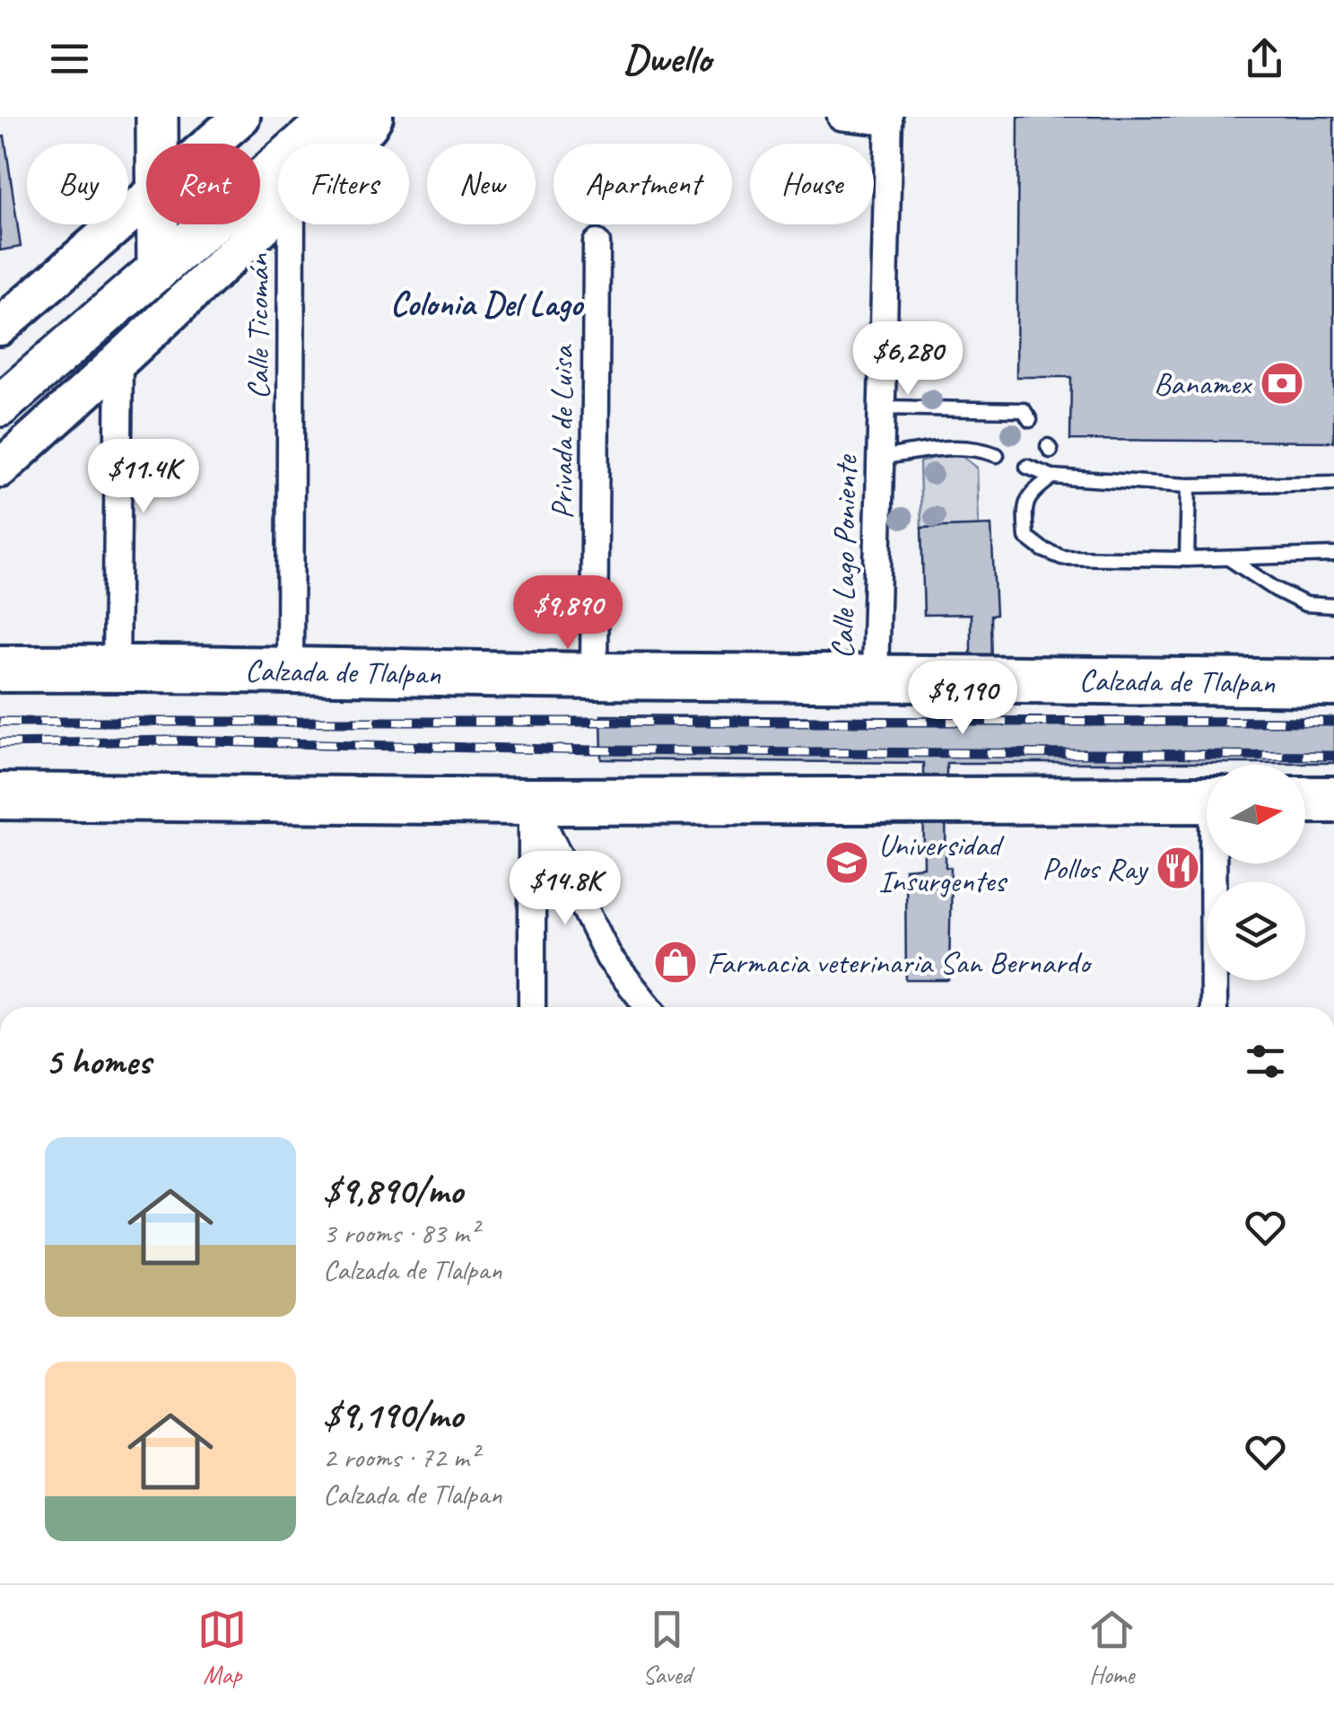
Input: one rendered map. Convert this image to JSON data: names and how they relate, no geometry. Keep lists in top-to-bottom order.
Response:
{
  "streets": {
    "highway": ["Calzada de Tlalpan"],
    "street": ["Calle Ticomán", "Privada de Luisa", "Calle Lago Poniente"]
  },
  "crossings": [
    ["Calle Ticomán", "Calzada de Tlalpan"],
    ["Privada de Luisa", "Calzada de Tlalpan"],
    ["Calle Lago Poniente", "Calzada de Tlalpan"]
  ],
  "districts": ["Colonia Del Lago"],
  "places": {
    "bank": ["Banamex"],
    "school or university": ["Universidad Insurgentes"],
    "restaurant": ["Pollos Ray"],
    "shop": ["Farmacia veterinaria San Bernardo"]
  },
  "north": "right",
  "page": {
    "header": "Dwello",
    "chip": [
      "Buy",
      "Rent",
      "Filters",
      "New",
      "Apartment",
      "House"
    ],
    "price": [
      "$6,280",
      "$11.4K",
      "$9,890",
      "$9,190",
      "$14.8K"
    ],
    "heading": "5 homes",
    "list": [
      {
        "name": "$9,890/mo",
        "note": "3 rooms · 83 m² · Calzada de Tlalpan"
      },
      {
        "name": "$9,190/mo",
        "note": "2 rooms · 72 m² · Calzada de Tlalpan"
      }
    ],
    "tabs": ["Map", "Saved", "Home"]
  }
}
